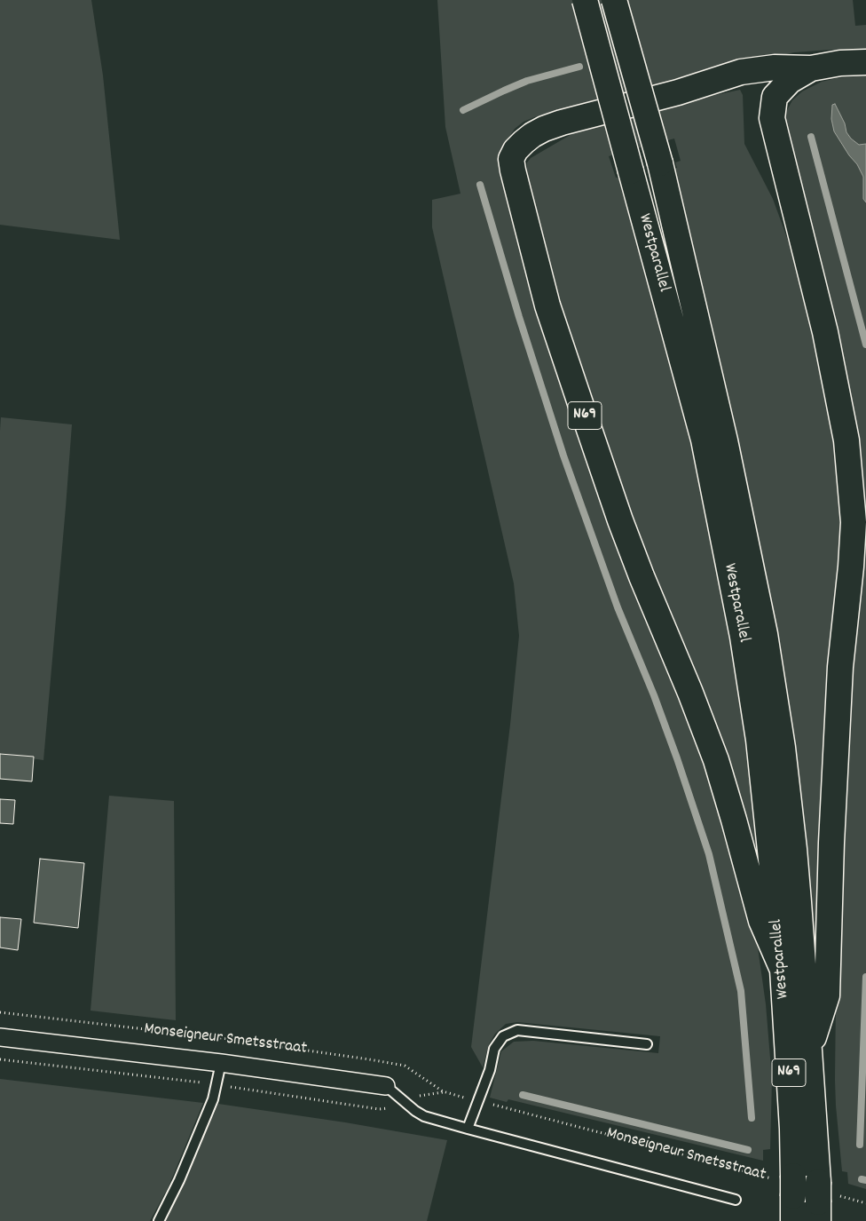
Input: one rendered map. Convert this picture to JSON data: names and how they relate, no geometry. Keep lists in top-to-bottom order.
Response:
{
  "streets": {
    "main road": ["Westparallel", "N69"],
    "street": ["Monseigneur Smetsstraat"]
  },
  "crossings": [
    ["Westparallel", "N69"],
    ["Westparallel", "Monseigneur Smetsstraat"]
  ]
}
